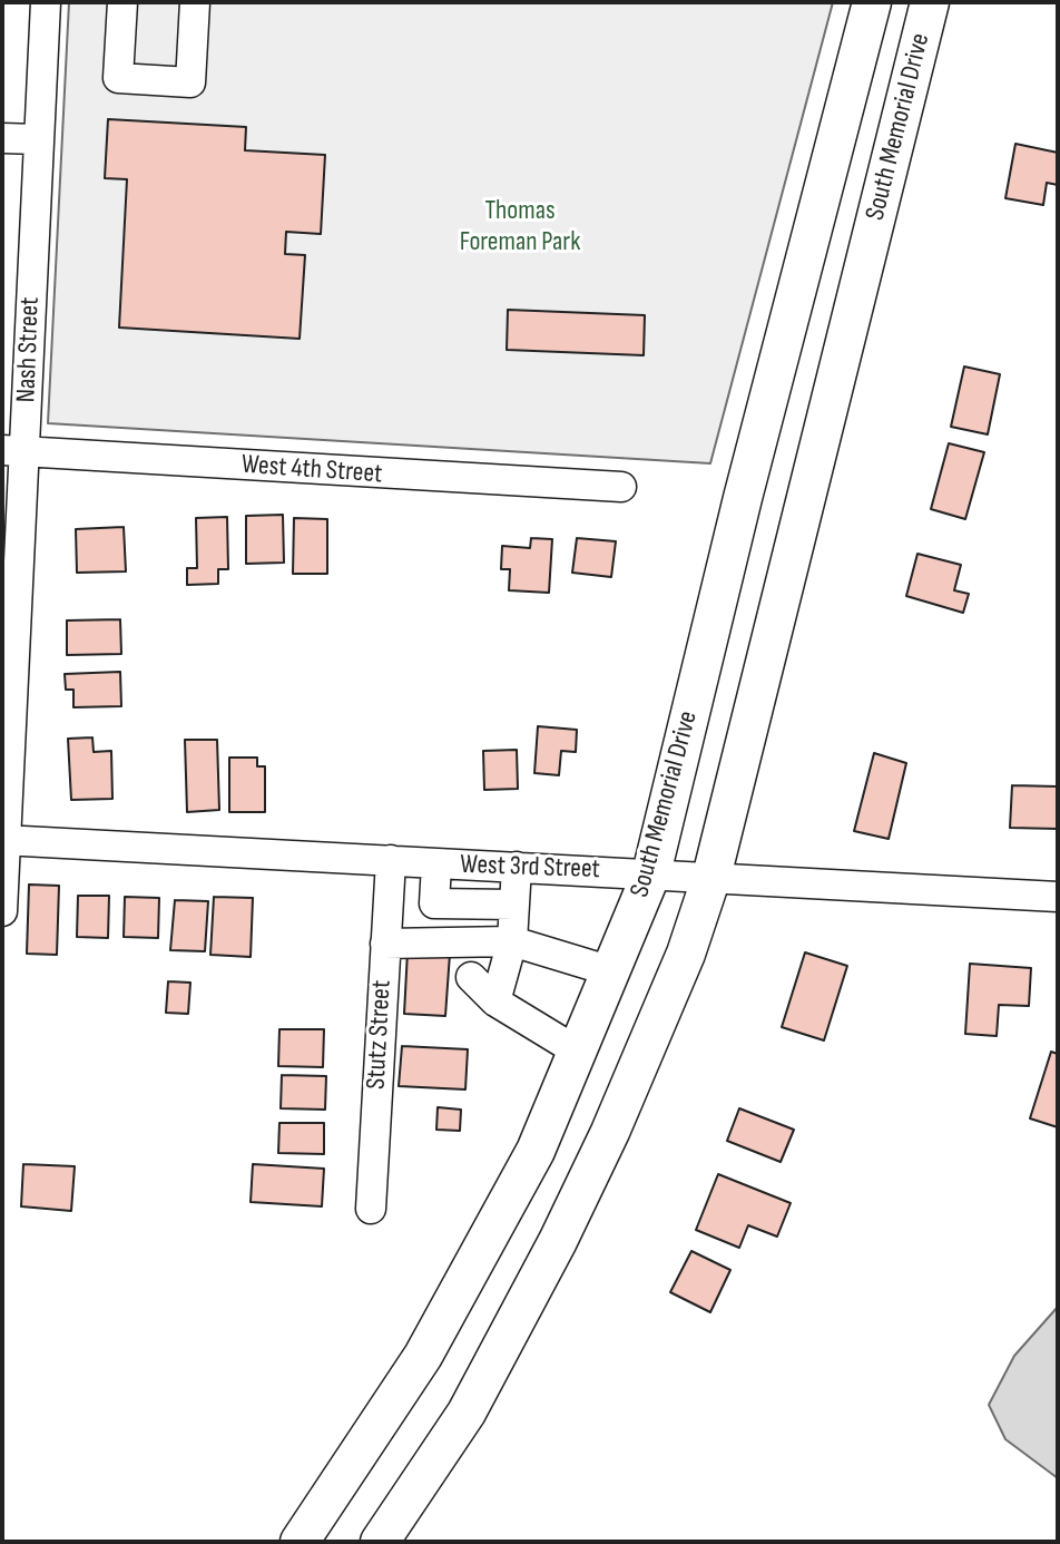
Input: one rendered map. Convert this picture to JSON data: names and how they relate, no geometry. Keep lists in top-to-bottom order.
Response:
{
  "streets": {
    "main road": ["South Memorial Drive"],
    "street": [
      "Nash Street",
      "West 4th Street",
      "West 3rd Street",
      "Stutz Street"
    ]
  },
  "crossings": [
    ["South Memorial Drive", "West 3rd Street"],
    ["Nash Street", "West 4th Street"],
    ["Nash Street", "West 3rd Street"],
    ["West 3rd Street", "Stutz Street"]
  ],
  "parks": ["Thomas Foreman Park"]
}
